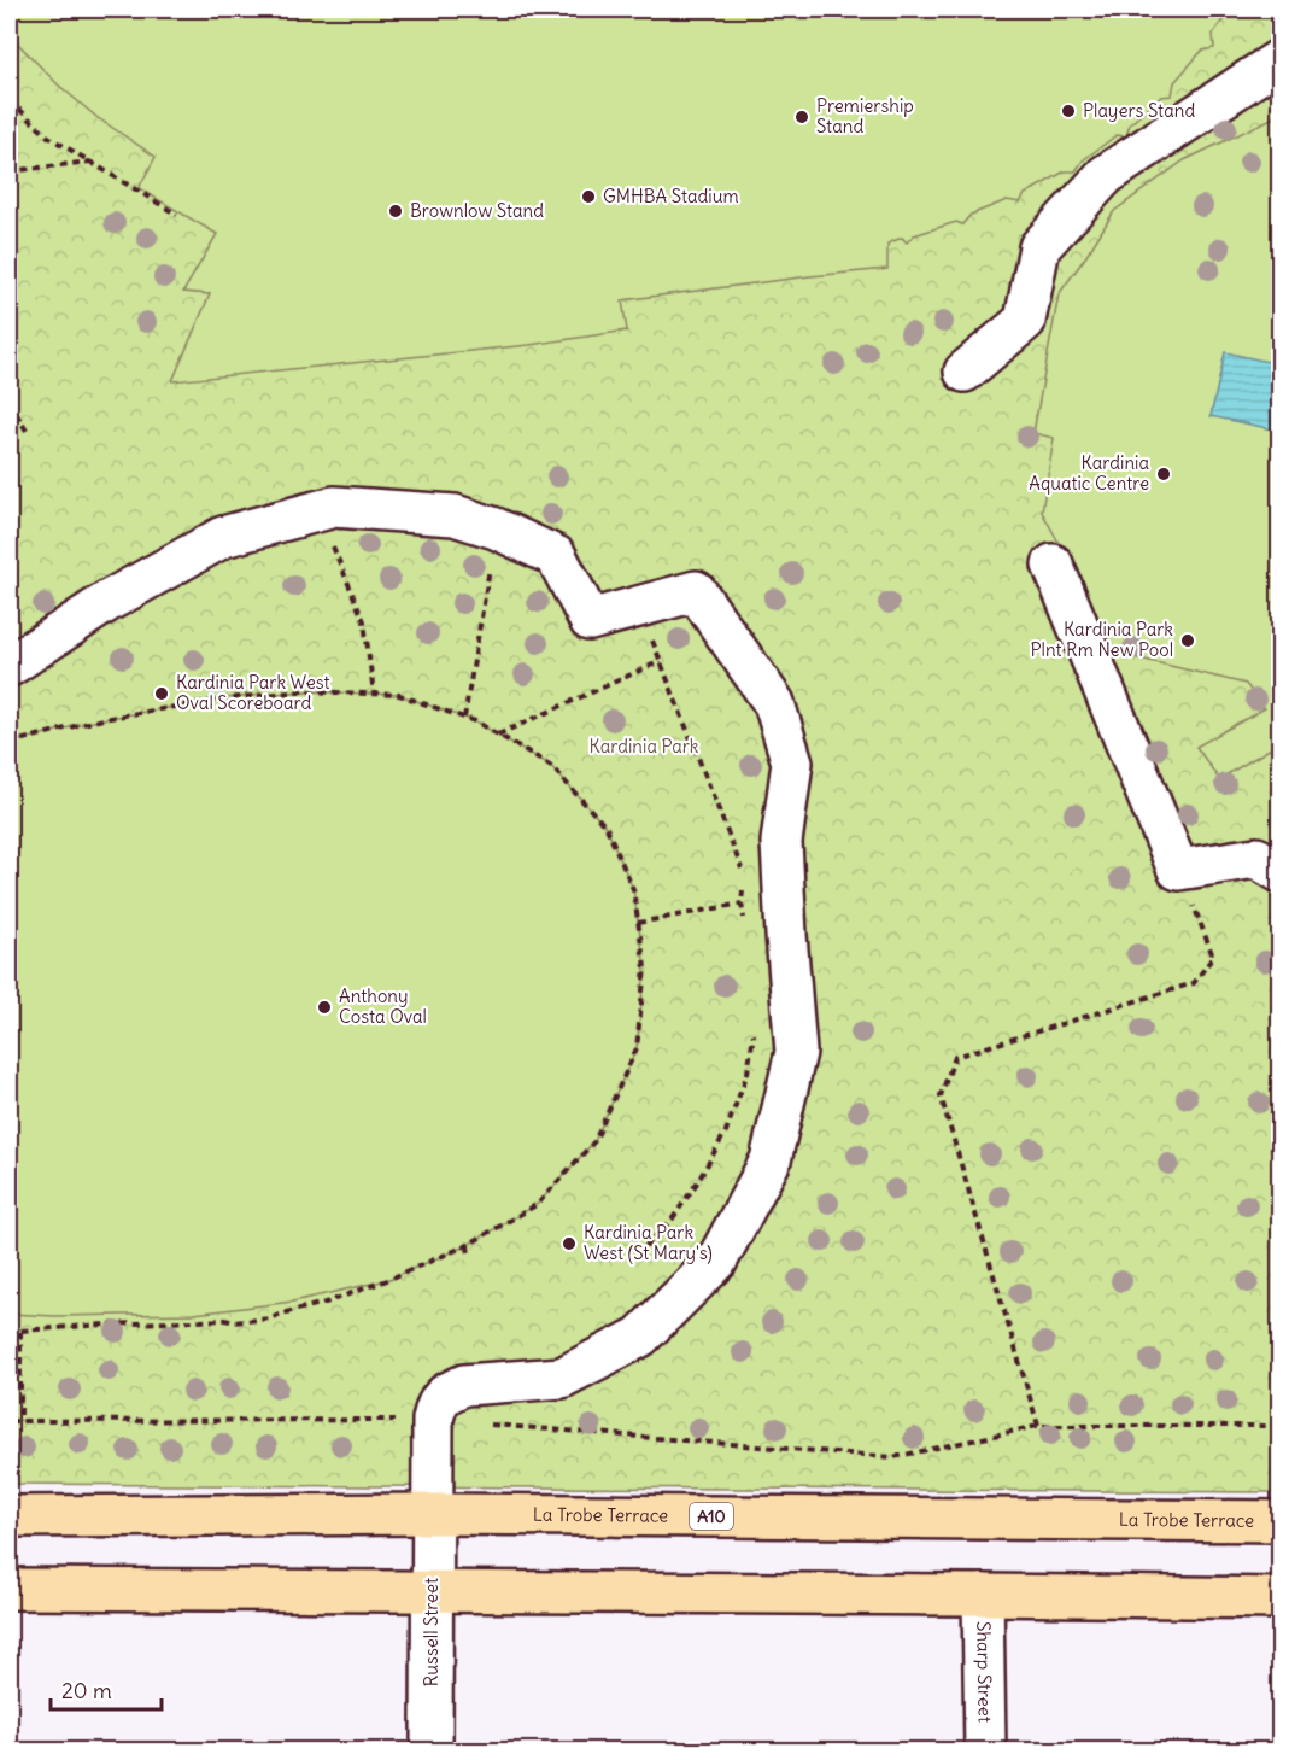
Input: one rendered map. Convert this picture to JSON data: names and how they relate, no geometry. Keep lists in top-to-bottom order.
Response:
{
  "streets": {
    "highway": ["La Trobe Terrace", "A10"],
    "street": ["Russell Street", "Sharp Street"]
  },
  "crossings": [
    ["La Trobe Terrace", "Russell Street"]
  ],
  "parks": ["Kardinia Park"],
  "places": [
    "Players Stand",
    "Premiership Stand",
    "GMHBA Stadium",
    "Brownlow Stand",
    "Kardinia Aquatic Centre",
    "Kardinia Park Plnt Rm New Pool",
    "Kardinia Park West Oval Scoreboard",
    "Anthony Costa Oval",
    "Kardinia Park West (St Mary's)"
  ],
  "scale_bar": "20 m"
}
